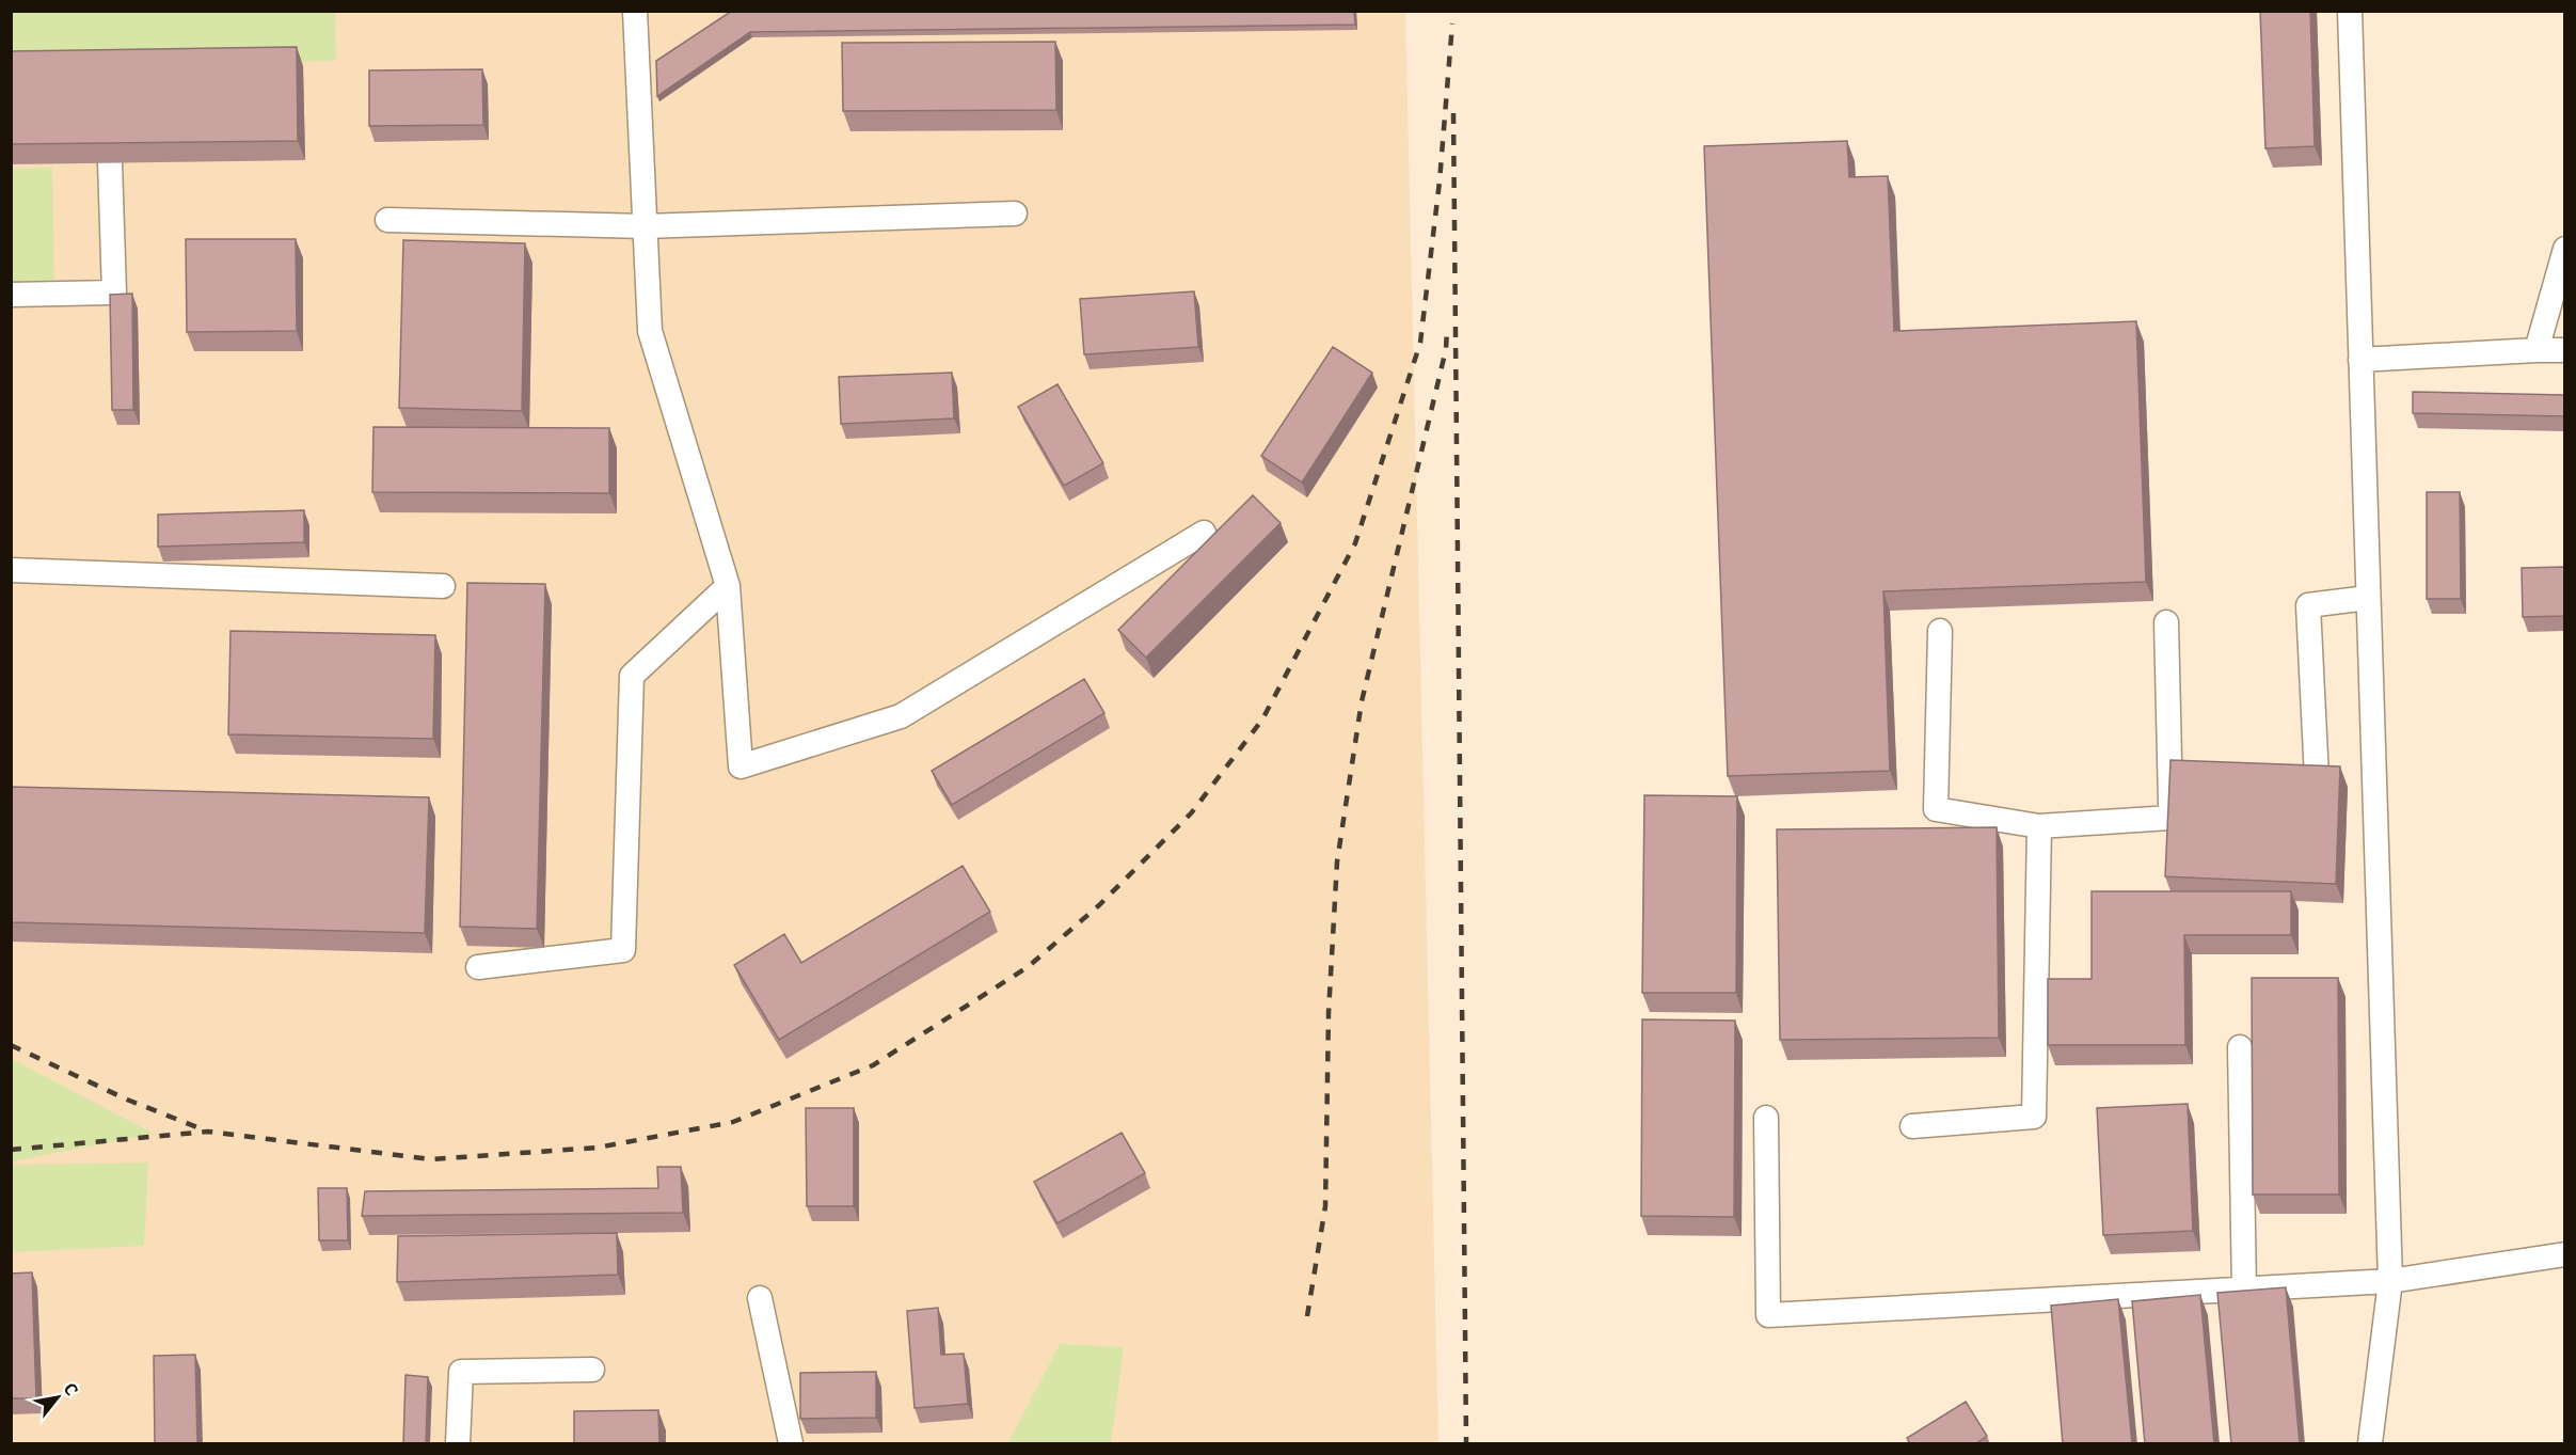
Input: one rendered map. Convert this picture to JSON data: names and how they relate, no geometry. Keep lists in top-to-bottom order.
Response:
{
  "north": "top right"
}
